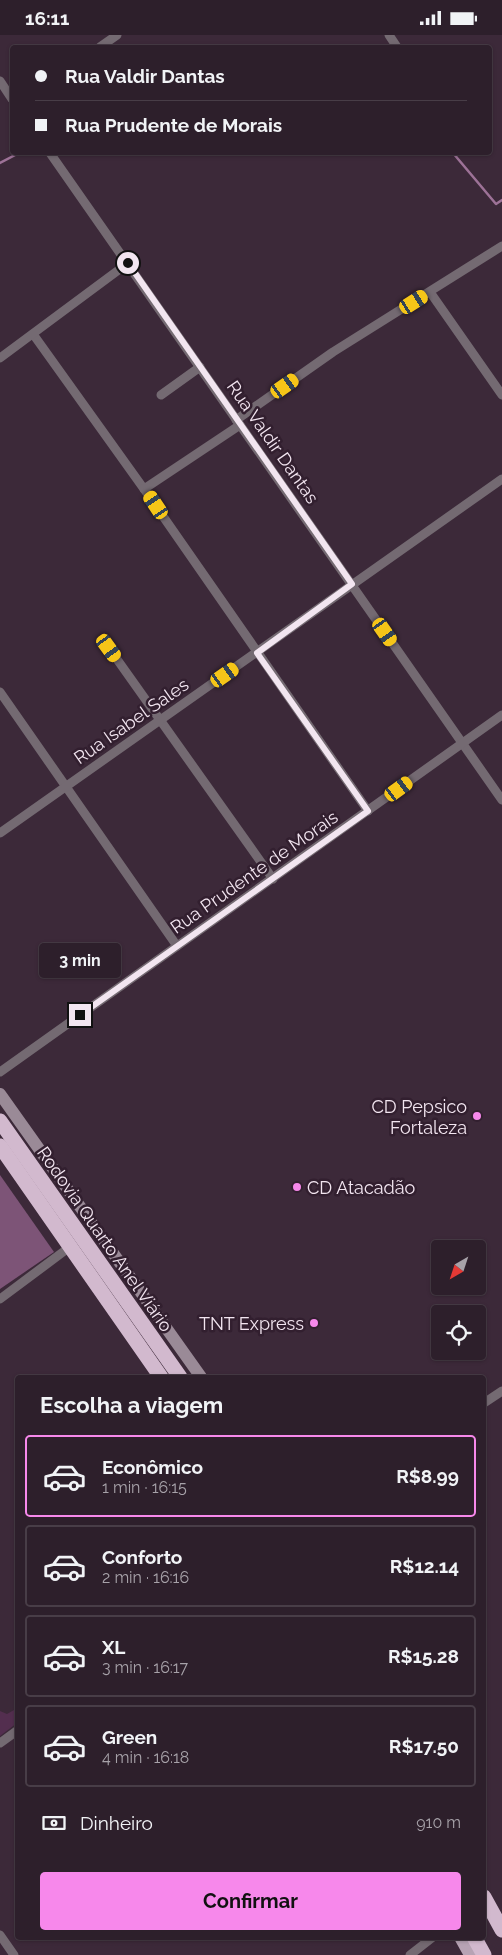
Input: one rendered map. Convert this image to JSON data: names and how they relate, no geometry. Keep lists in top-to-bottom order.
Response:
{
  "streets": {
    "highway": ["Rodovia Quarto Anel Viário"],
    "street": ["Rua Valdir Dantas", "Rua Isabel Sales", "Rua Prudente de Morais"]
  },
  "crossings": [
    ["Rua Valdir Dantas", "Rua Isabel Sales"],
    ["Rua Valdir Dantas", "Rua Prudente de Morais"]
  ],
  "places": ["CD Pepsico Fortaleza", "CD Atacadão", "TNT Express"],
  "north": "bottom left",
  "page": {
    "status": "16:11",
    "banner": ["Rua Valdir Dantas", "Rua Prudente de Morais"],
    "bubble": "3 min",
    "heading": "Escolha a viagem",
    "list": [
      {
        "name": "Econômico",
        "note": "1 min · 16:15",
        "value": "R$8.99"
      },
      {
        "name": "Conforto",
        "note": "2 min · 16:16",
        "value": "R$12.14"
      },
      {
        "name": "XL",
        "note": "3 min · 16:17",
        "value": "R$15.28"
      },
      {
        "name": "Green",
        "note": "4 min · 16:18",
        "value": "R$17.50"
      }
    ],
    "pay": ["Dinheiro", "910 m"],
    "buttons": "Confirmar"
  }
}
